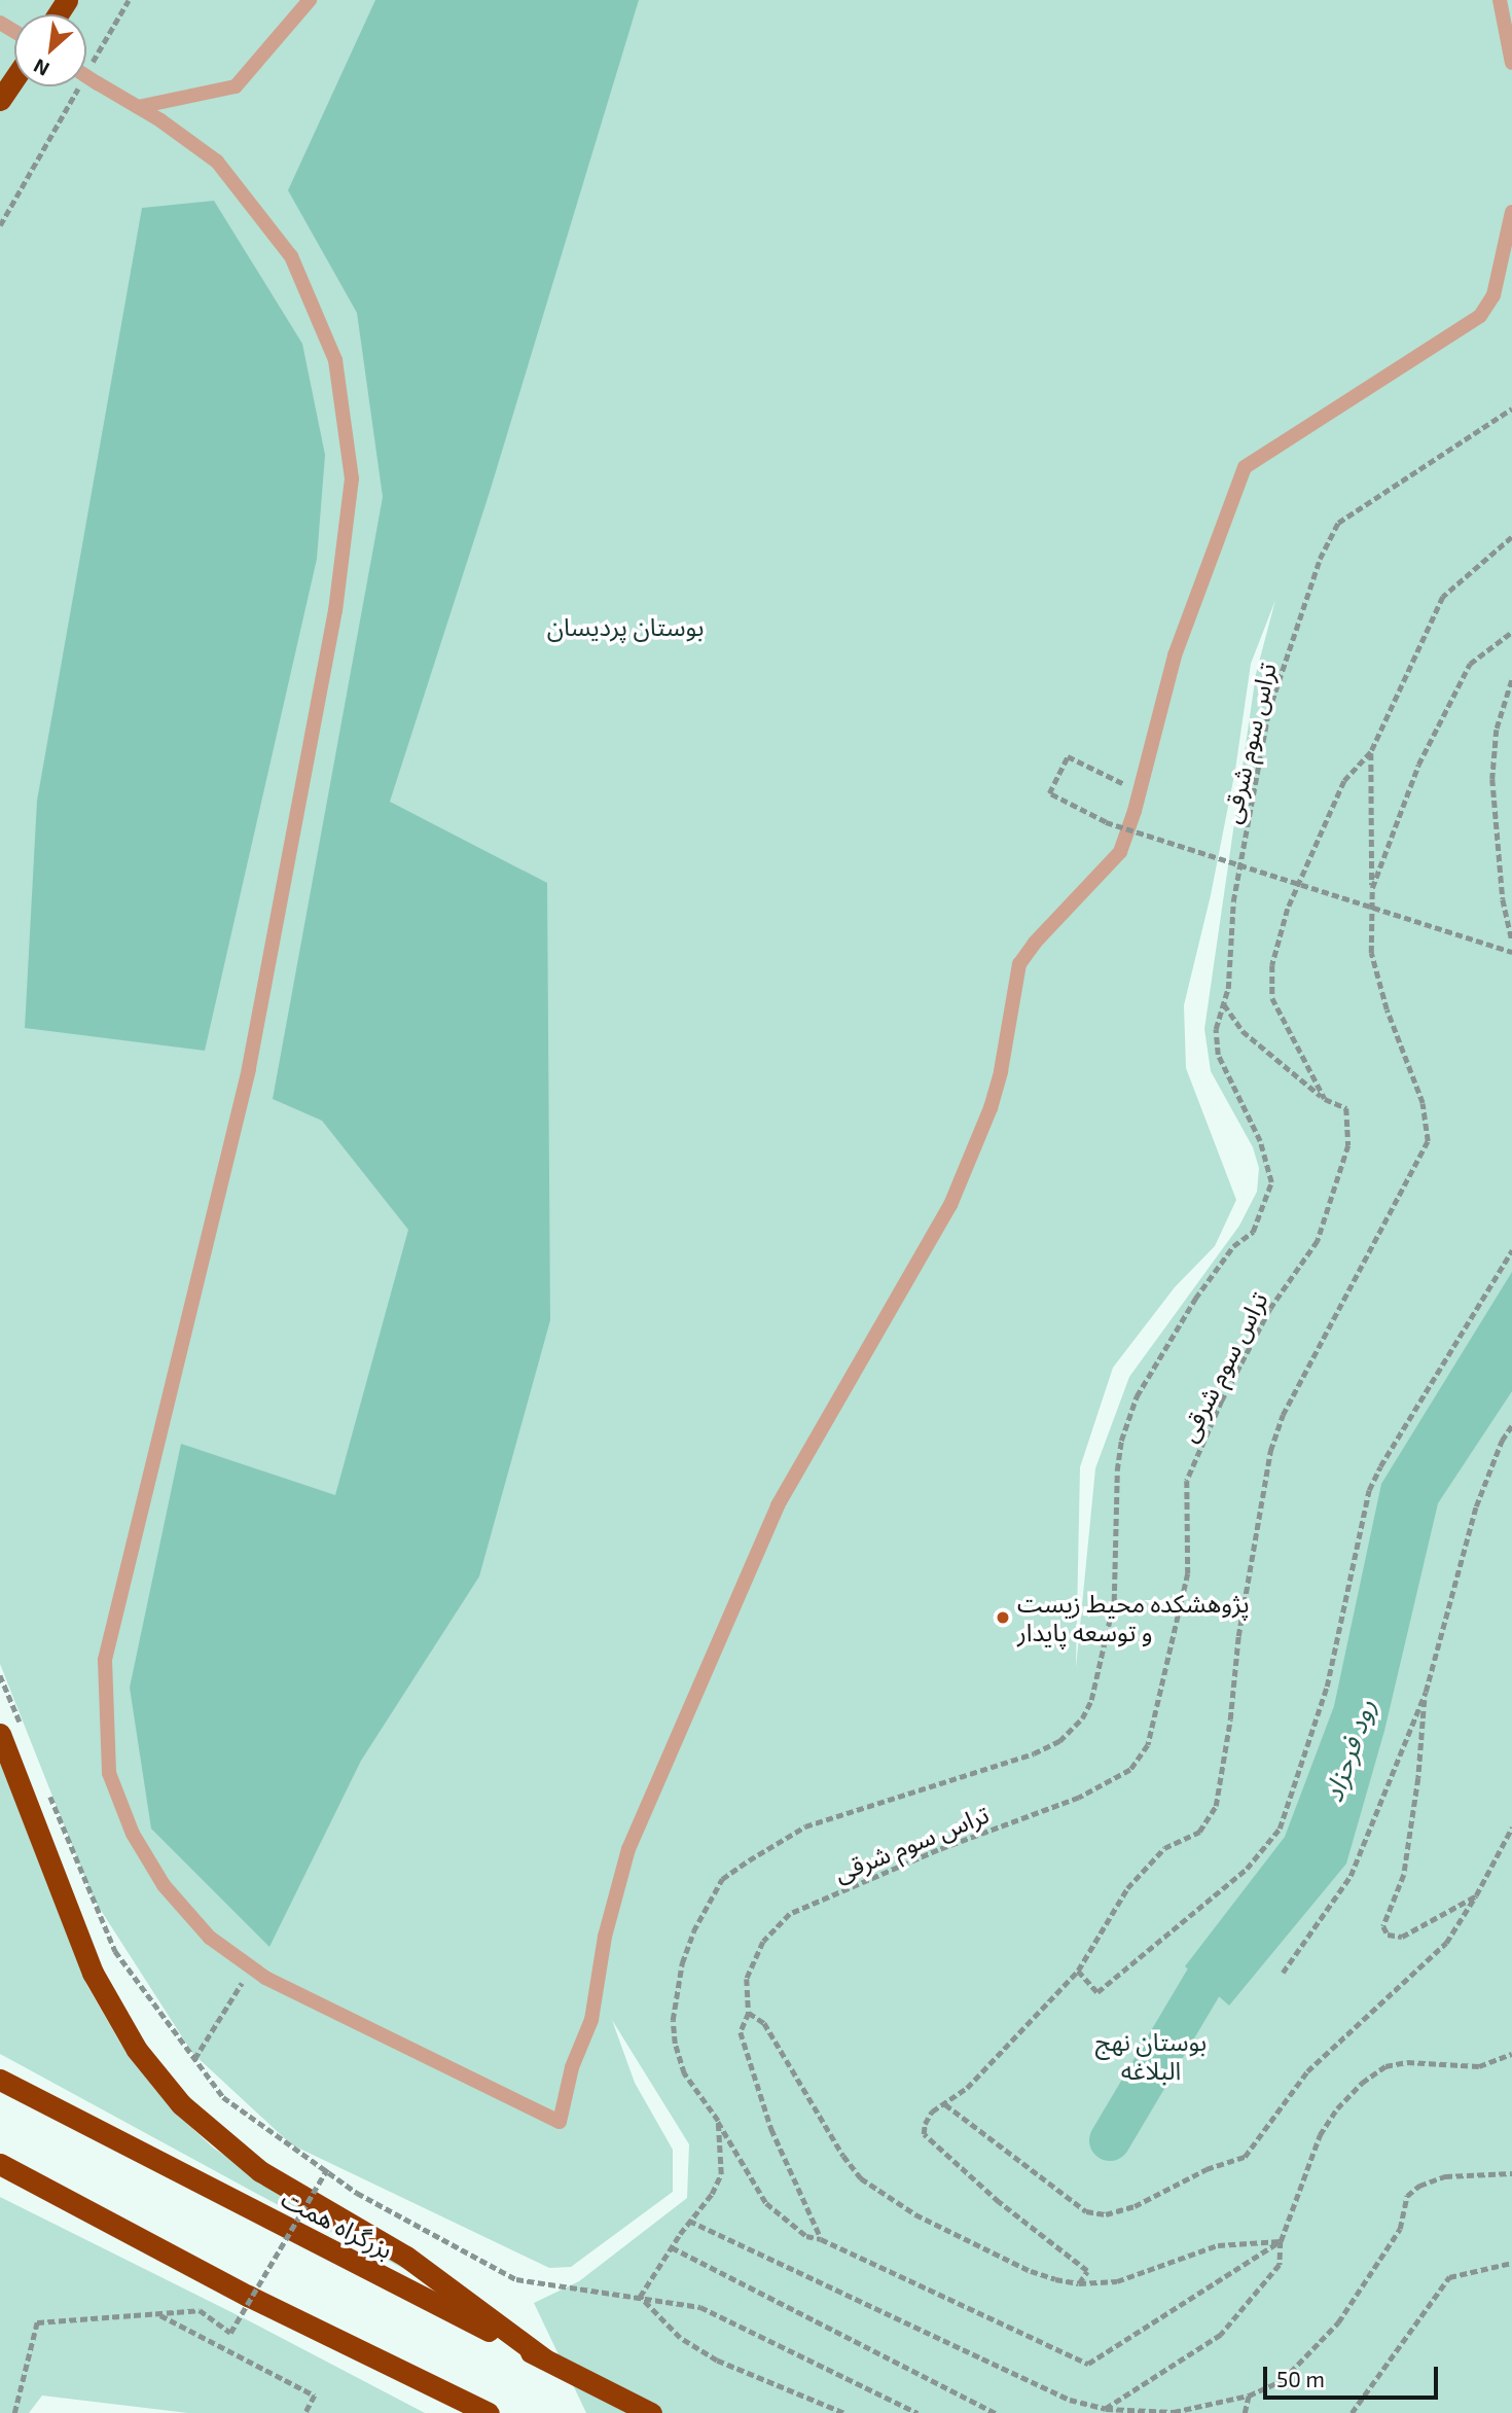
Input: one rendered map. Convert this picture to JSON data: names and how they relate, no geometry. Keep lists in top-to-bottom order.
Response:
{
  "streets": {
    "highway": ["بزرگراه همت"],
    "path": ["تراس سوم شرقی"]
  },
  "water": ["رود فرحزاد"],
  "parks": ["بوستان پردیسان", "بوستان نهج البلاغه"],
  "places": ["پژوهشکده محیط زیست و توسعه پایدار"],
  "scale_bar": "50 m",
  "north": "bottom left"
}
